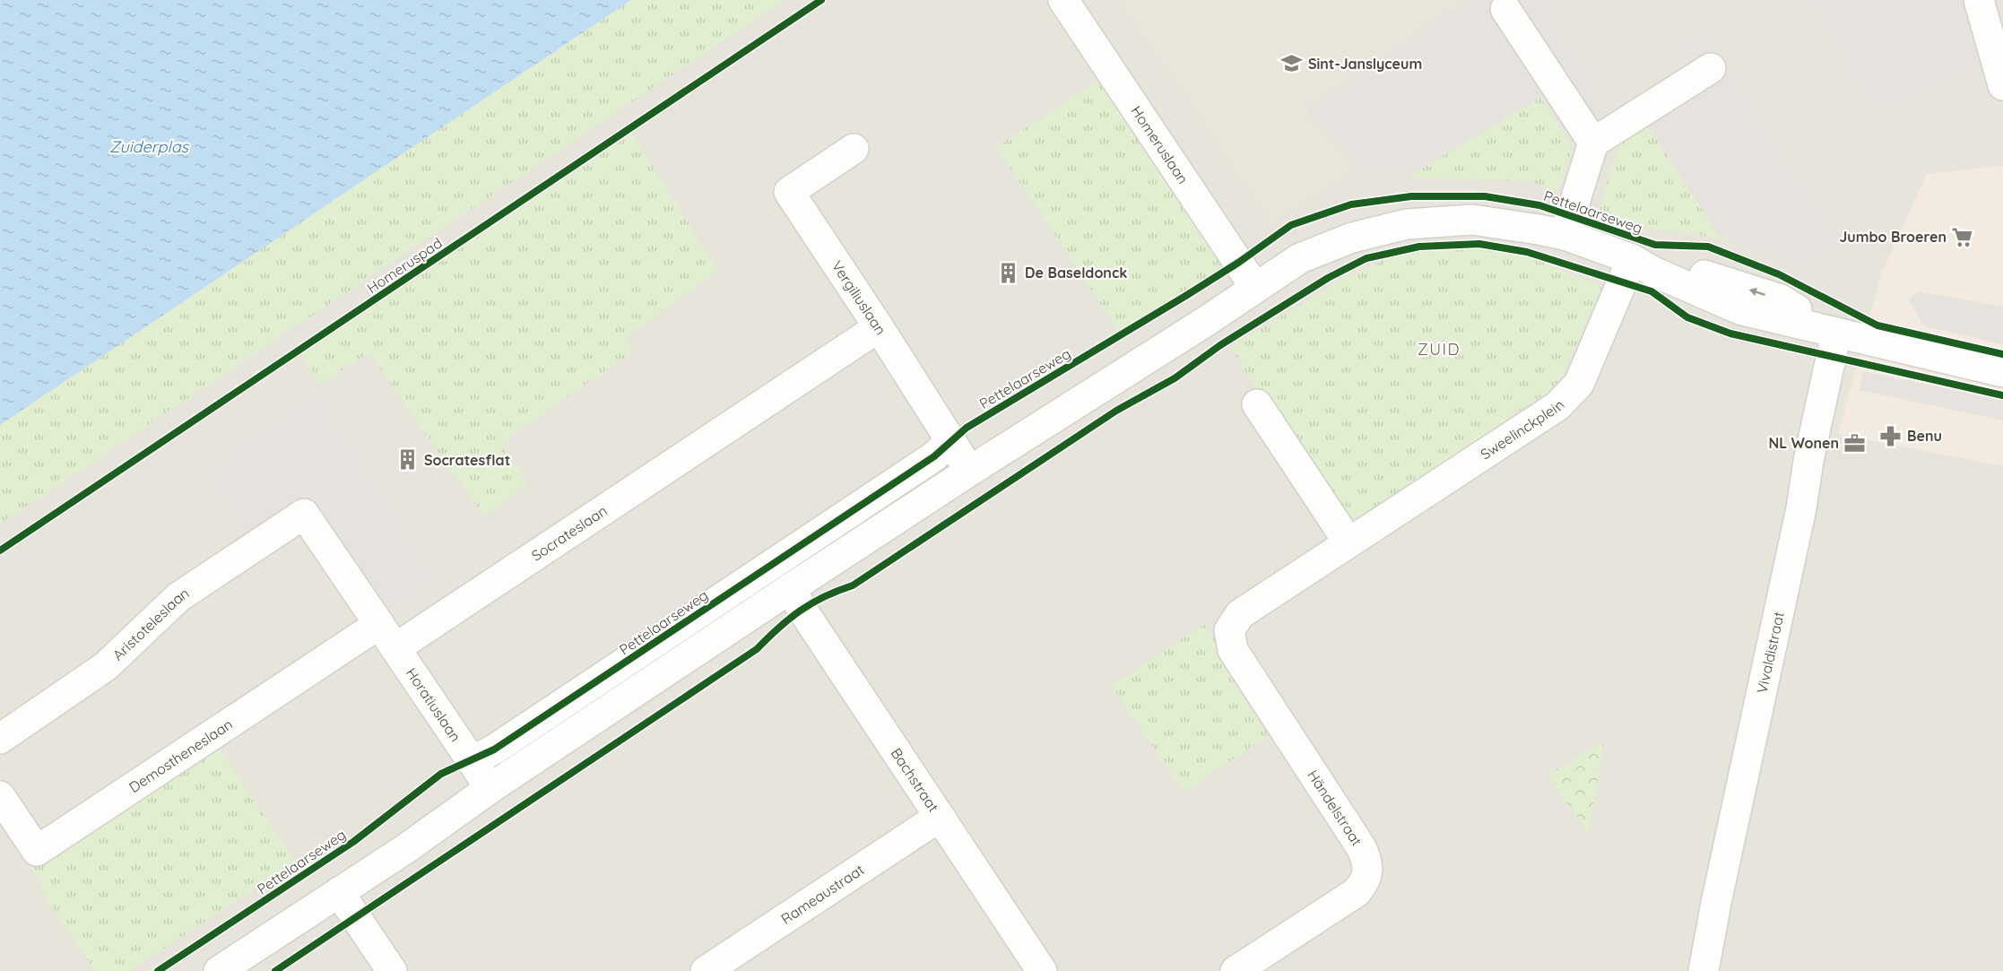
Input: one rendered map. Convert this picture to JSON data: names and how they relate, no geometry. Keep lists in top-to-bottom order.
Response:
{
  "streets": {
    "street": [
      "Homeruslaan",
      "Pettelaarseweg",
      "Vergiliuslaan",
      "Sweelinckplein",
      "Socrateslaan",
      "Aristoteleslaan",
      "Vivaldistraat",
      "Horatiuslaan",
      "Demostheneslaan",
      "Bachstraat",
      "Händelstraat",
      "Rameaustraat"
    ],
    "cycle path": ["Homeruspad"]
  },
  "crossings": [
    ["Pettelaarseweg", "Vergiliuslaan"],
    ["Pettelaarseweg", "Horatiuslaan"],
    ["Vergiliuslaan", "Socrateslaan"],
    ["Sweelinckplein", "Händelstraat"],
    ["Socrateslaan", "Aristoteleslaan"],
    ["Socrateslaan", "Horatiuslaan"],
    ["Socrateslaan", "Demostheneslaan"],
    ["Aristoteleslaan", "Horatiuslaan"],
    ["Aristoteleslaan", "Demostheneslaan"],
    ["Horatiuslaan", "Demostheneslaan"],
    ["Bachstraat", "Rameaustraat"]
  ],
  "districts": ["ZUID"],
  "water": ["Zuiderplas"],
  "places": {
    "school or university": ["Sint-Janslyceum"],
    "supermarket": ["Jumbo Broeren"],
    "building": ["De Baseldonck", "Socratesflat"],
    "pharmacy": ["Benu"],
    "office": ["NL Wonen"]
  }
}
